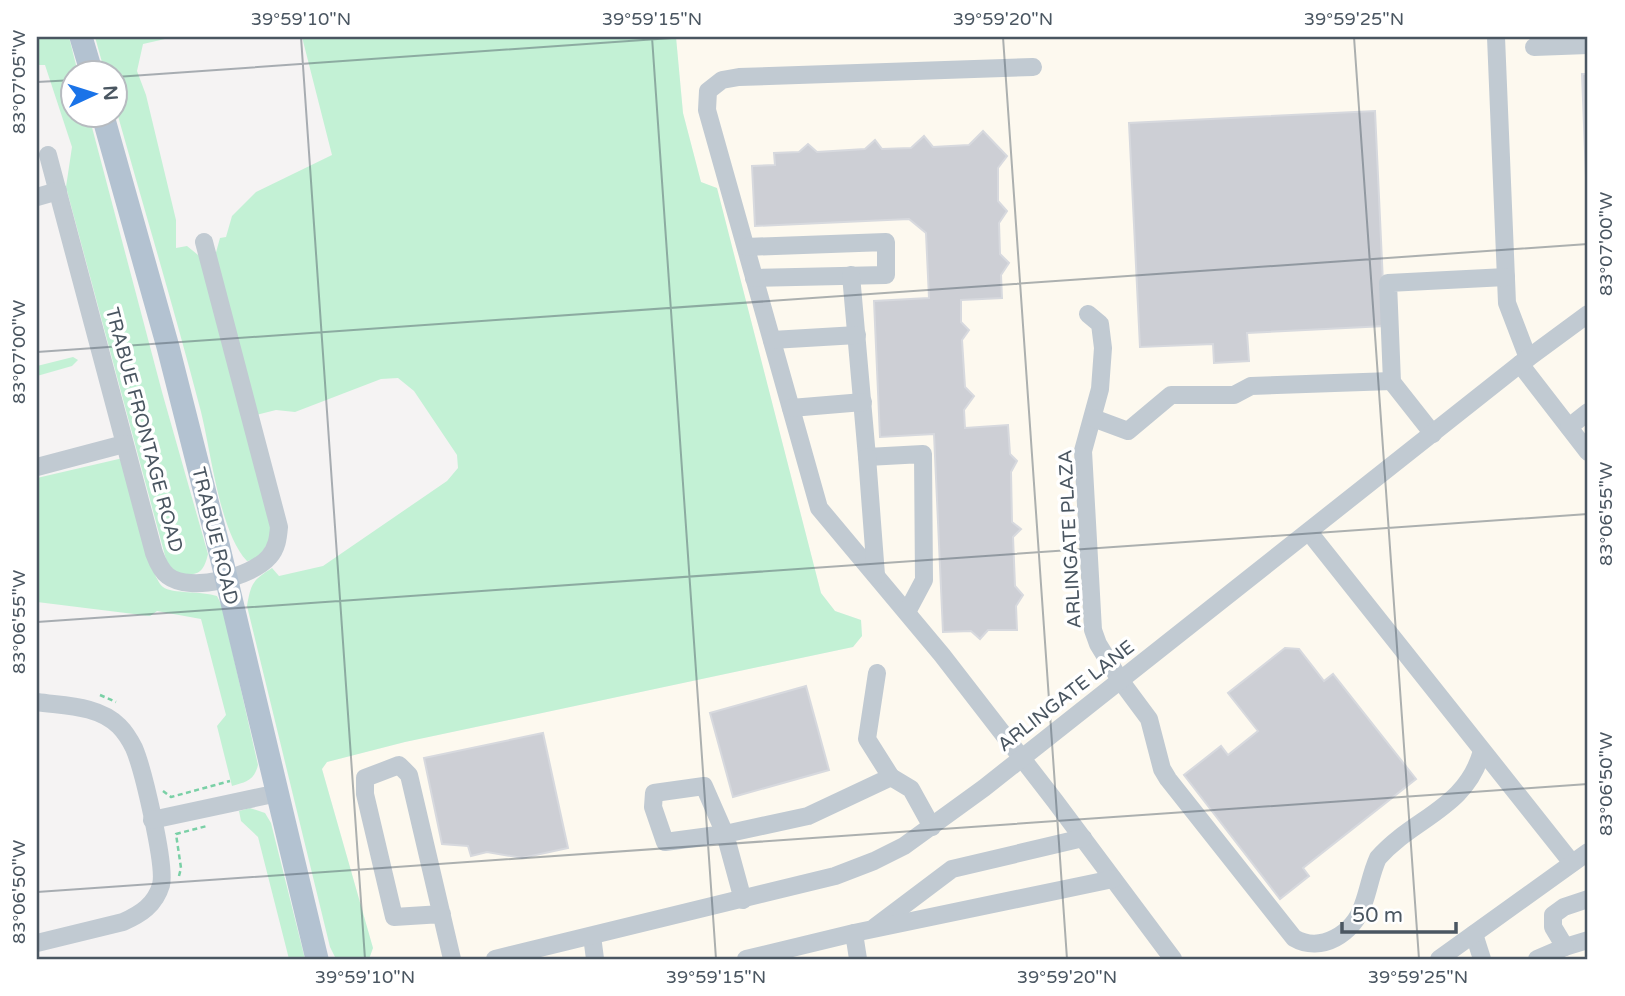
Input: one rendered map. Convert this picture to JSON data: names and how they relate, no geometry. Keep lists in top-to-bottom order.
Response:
{
  "streets": {
    "main road": ["TRABUE ROAD"],
    "street": ["TRABUE FRONTAGE ROAD", "ARLINGATE PLAZA", "ARLINGATE LANE"]
  },
  "crossings": [
    ["TRABUE FRONTAGE ROAD", "TRABUE ROAD"],
    ["ARLINGATE PLAZA", "ARLINGATE LANE"]
  ],
  "scale_bar": "50 m",
  "north": "right",
  "coordinates": [
    "39°59'10\"N",
    "39°59'15\"N",
    "39°59'20\"N",
    "39°59'25\"N",
    "83°07'05\"W",
    "83°07'00\"W",
    "83°06'55\"W",
    "83°06'50\"W"
  ]
}
